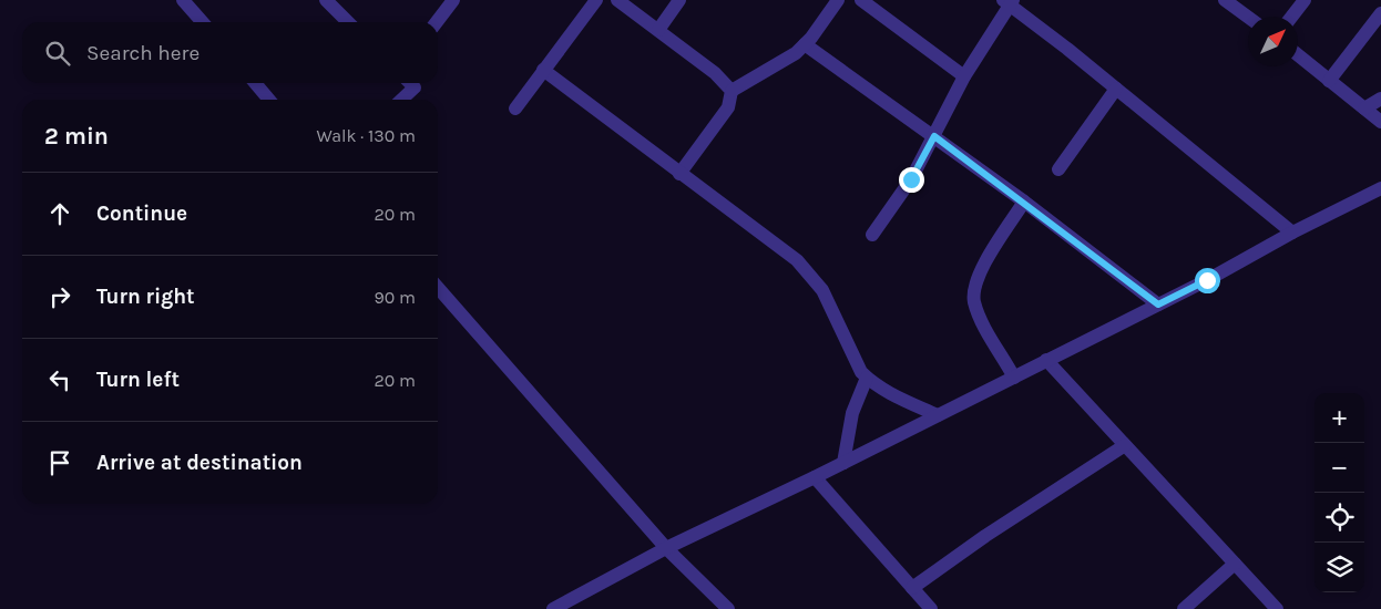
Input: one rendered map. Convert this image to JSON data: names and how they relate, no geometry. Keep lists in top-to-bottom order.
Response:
{
  "north": "top right",
  "page": {
    "search": "Search here",
    "heading": ["2 min", "Walk · 130 m"],
    "list": [
      ["Continue", "20 m"],
      ["Turn right", "90 m"],
      ["Turn left", "20 m"],
      "Arrive at destination"
    ],
    "map_buttons": ["+", "−"]
  }
}
